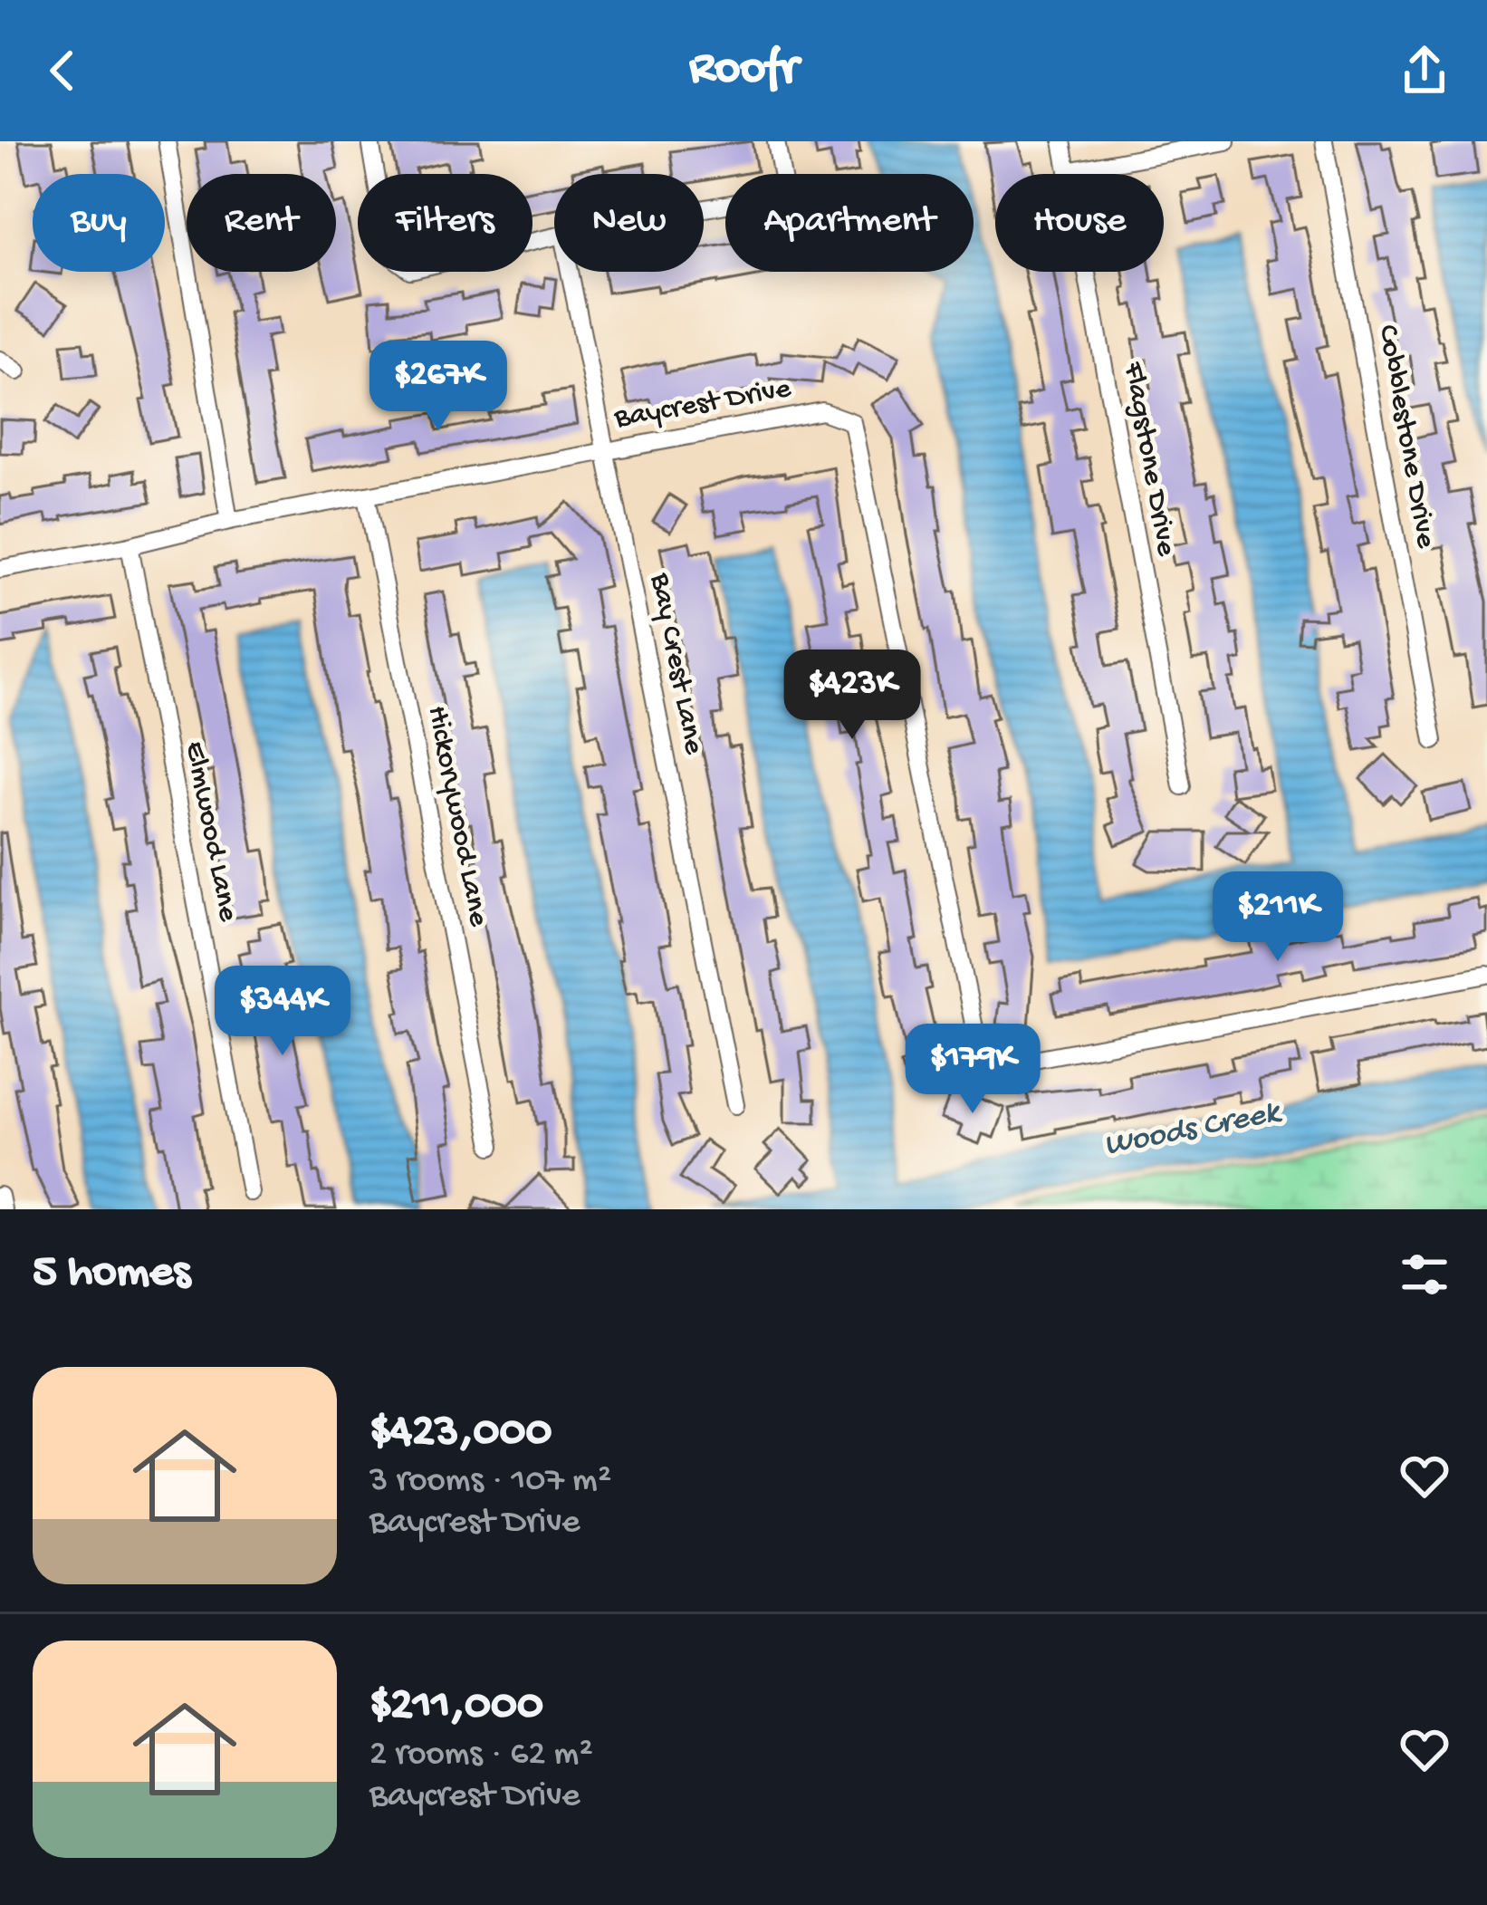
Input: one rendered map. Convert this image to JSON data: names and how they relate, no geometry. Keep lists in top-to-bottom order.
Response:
{
  "streets": {
    "street": [
      "Baycrest Drive",
      "Cobblestone Drive",
      "Flagstone Drive",
      "Bay Crest Lane",
      "Hickorywood Lane",
      "Elmwood Lane"
    ]
  },
  "crossings": [
    ["Baycrest Drive", "Bay Crest Lane"],
    ["Baycrest Drive", "Hickorywood Lane"],
    ["Baycrest Drive", "Elmwood Lane"]
  ],
  "water": ["Woods Creek"],
  "page": {
    "header": "Roofr",
    "chip": [
      "Buy",
      "Rent",
      "Filters",
      "New",
      "Apartment",
      "House"
    ],
    "price": [
      "$267K",
      "$423K",
      "$211K",
      "$344K",
      "$179K"
    ],
    "heading": "5 homes",
    "list": [
      {
        "name": "$423,000",
        "note": "3 rooms · 107 m² · Baycrest Drive"
      },
      {
        "name": "$211,000",
        "note": "2 rooms · 62 m² · Baycrest Drive"
      }
    ]
  }
}
